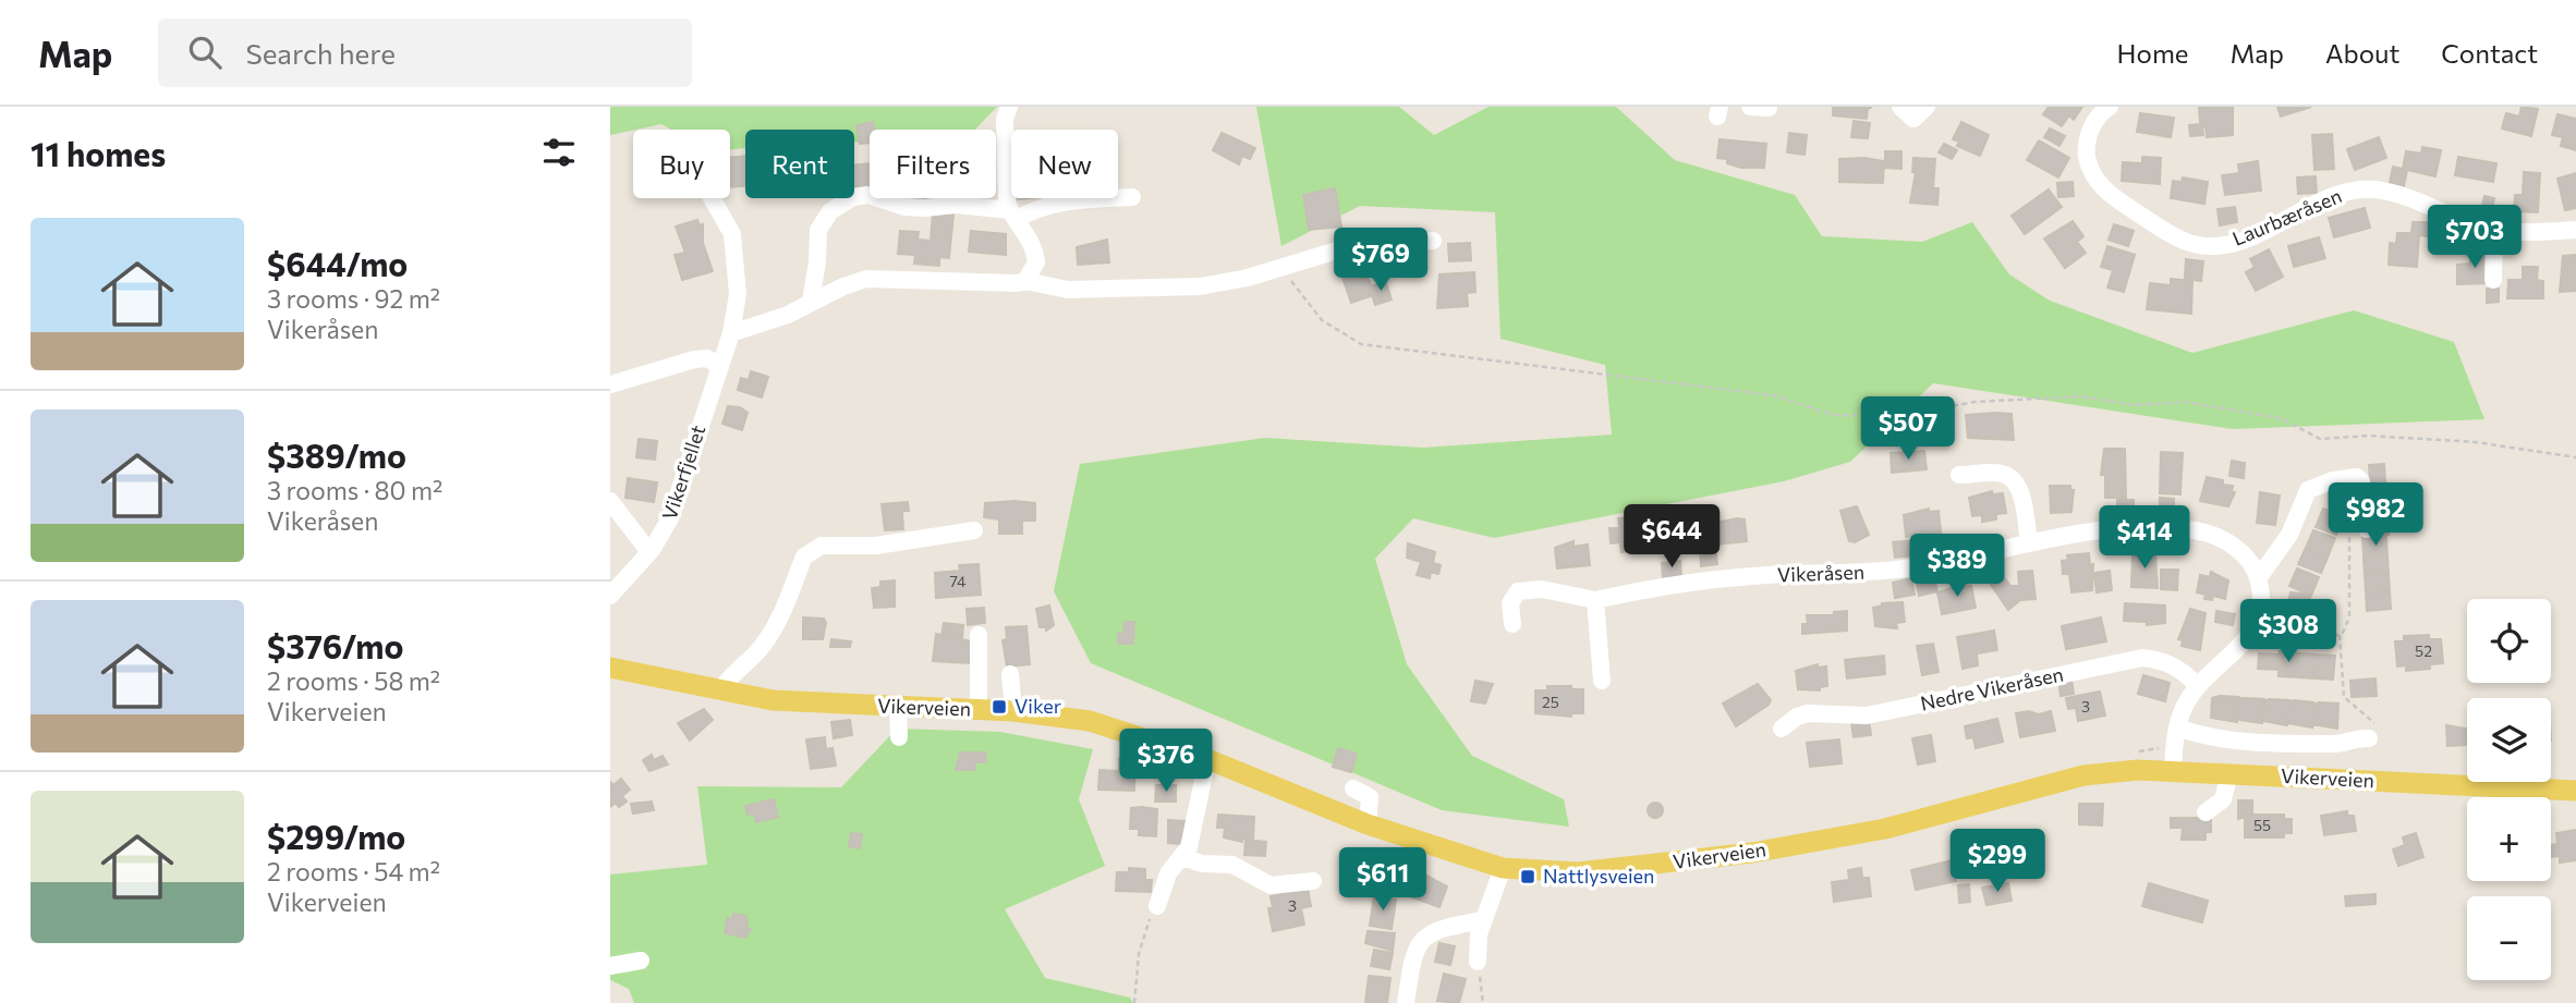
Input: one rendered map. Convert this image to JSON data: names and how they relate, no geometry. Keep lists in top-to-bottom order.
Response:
{
  "streets": {
    "main road": ["Vikerveien"],
    "street": [
      "Laurbæråsen",
      "Vikerfjellet",
      "Vikeråsen",
      "Nedre Vikeråsen"
    ]
  },
  "places": {
    "transit": ["Viker", "Nattlysveien"]
  },
  "house_numbers": [
    "74",
    "52",
    "25",
    "3",
    "55",
    "3"
  ],
  "page": {
    "header": "Map",
    "search": "Search here",
    "nav": [
      "Home",
      "Map",
      "About",
      "Contact"
    ],
    "heading": "11 homes",
    "chip": [
      "Buy",
      "Rent",
      "Filters",
      "New"
    ],
    "list": [
      {
        "name": "$644/mo",
        "note": "3 rooms · 92 m² · Vikeråsen"
      },
      {
        "name": "$389/mo",
        "note": "3 rooms · 80 m² · Vikeråsen"
      },
      {
        "name": "$376/mo",
        "note": "2 rooms · 58 m² · Vikerveien"
      },
      {
        "name": "$299/mo",
        "note": "2 rooms · 54 m² · Vikerveien"
      }
    ],
    "price": [
      "$703",
      "$769",
      "$507",
      "$982",
      "$644",
      "$414",
      "$389",
      "$308",
      "$376",
      "$299",
      "$611"
    ],
    "map_buttons": ["+", "−"]
  }
}
